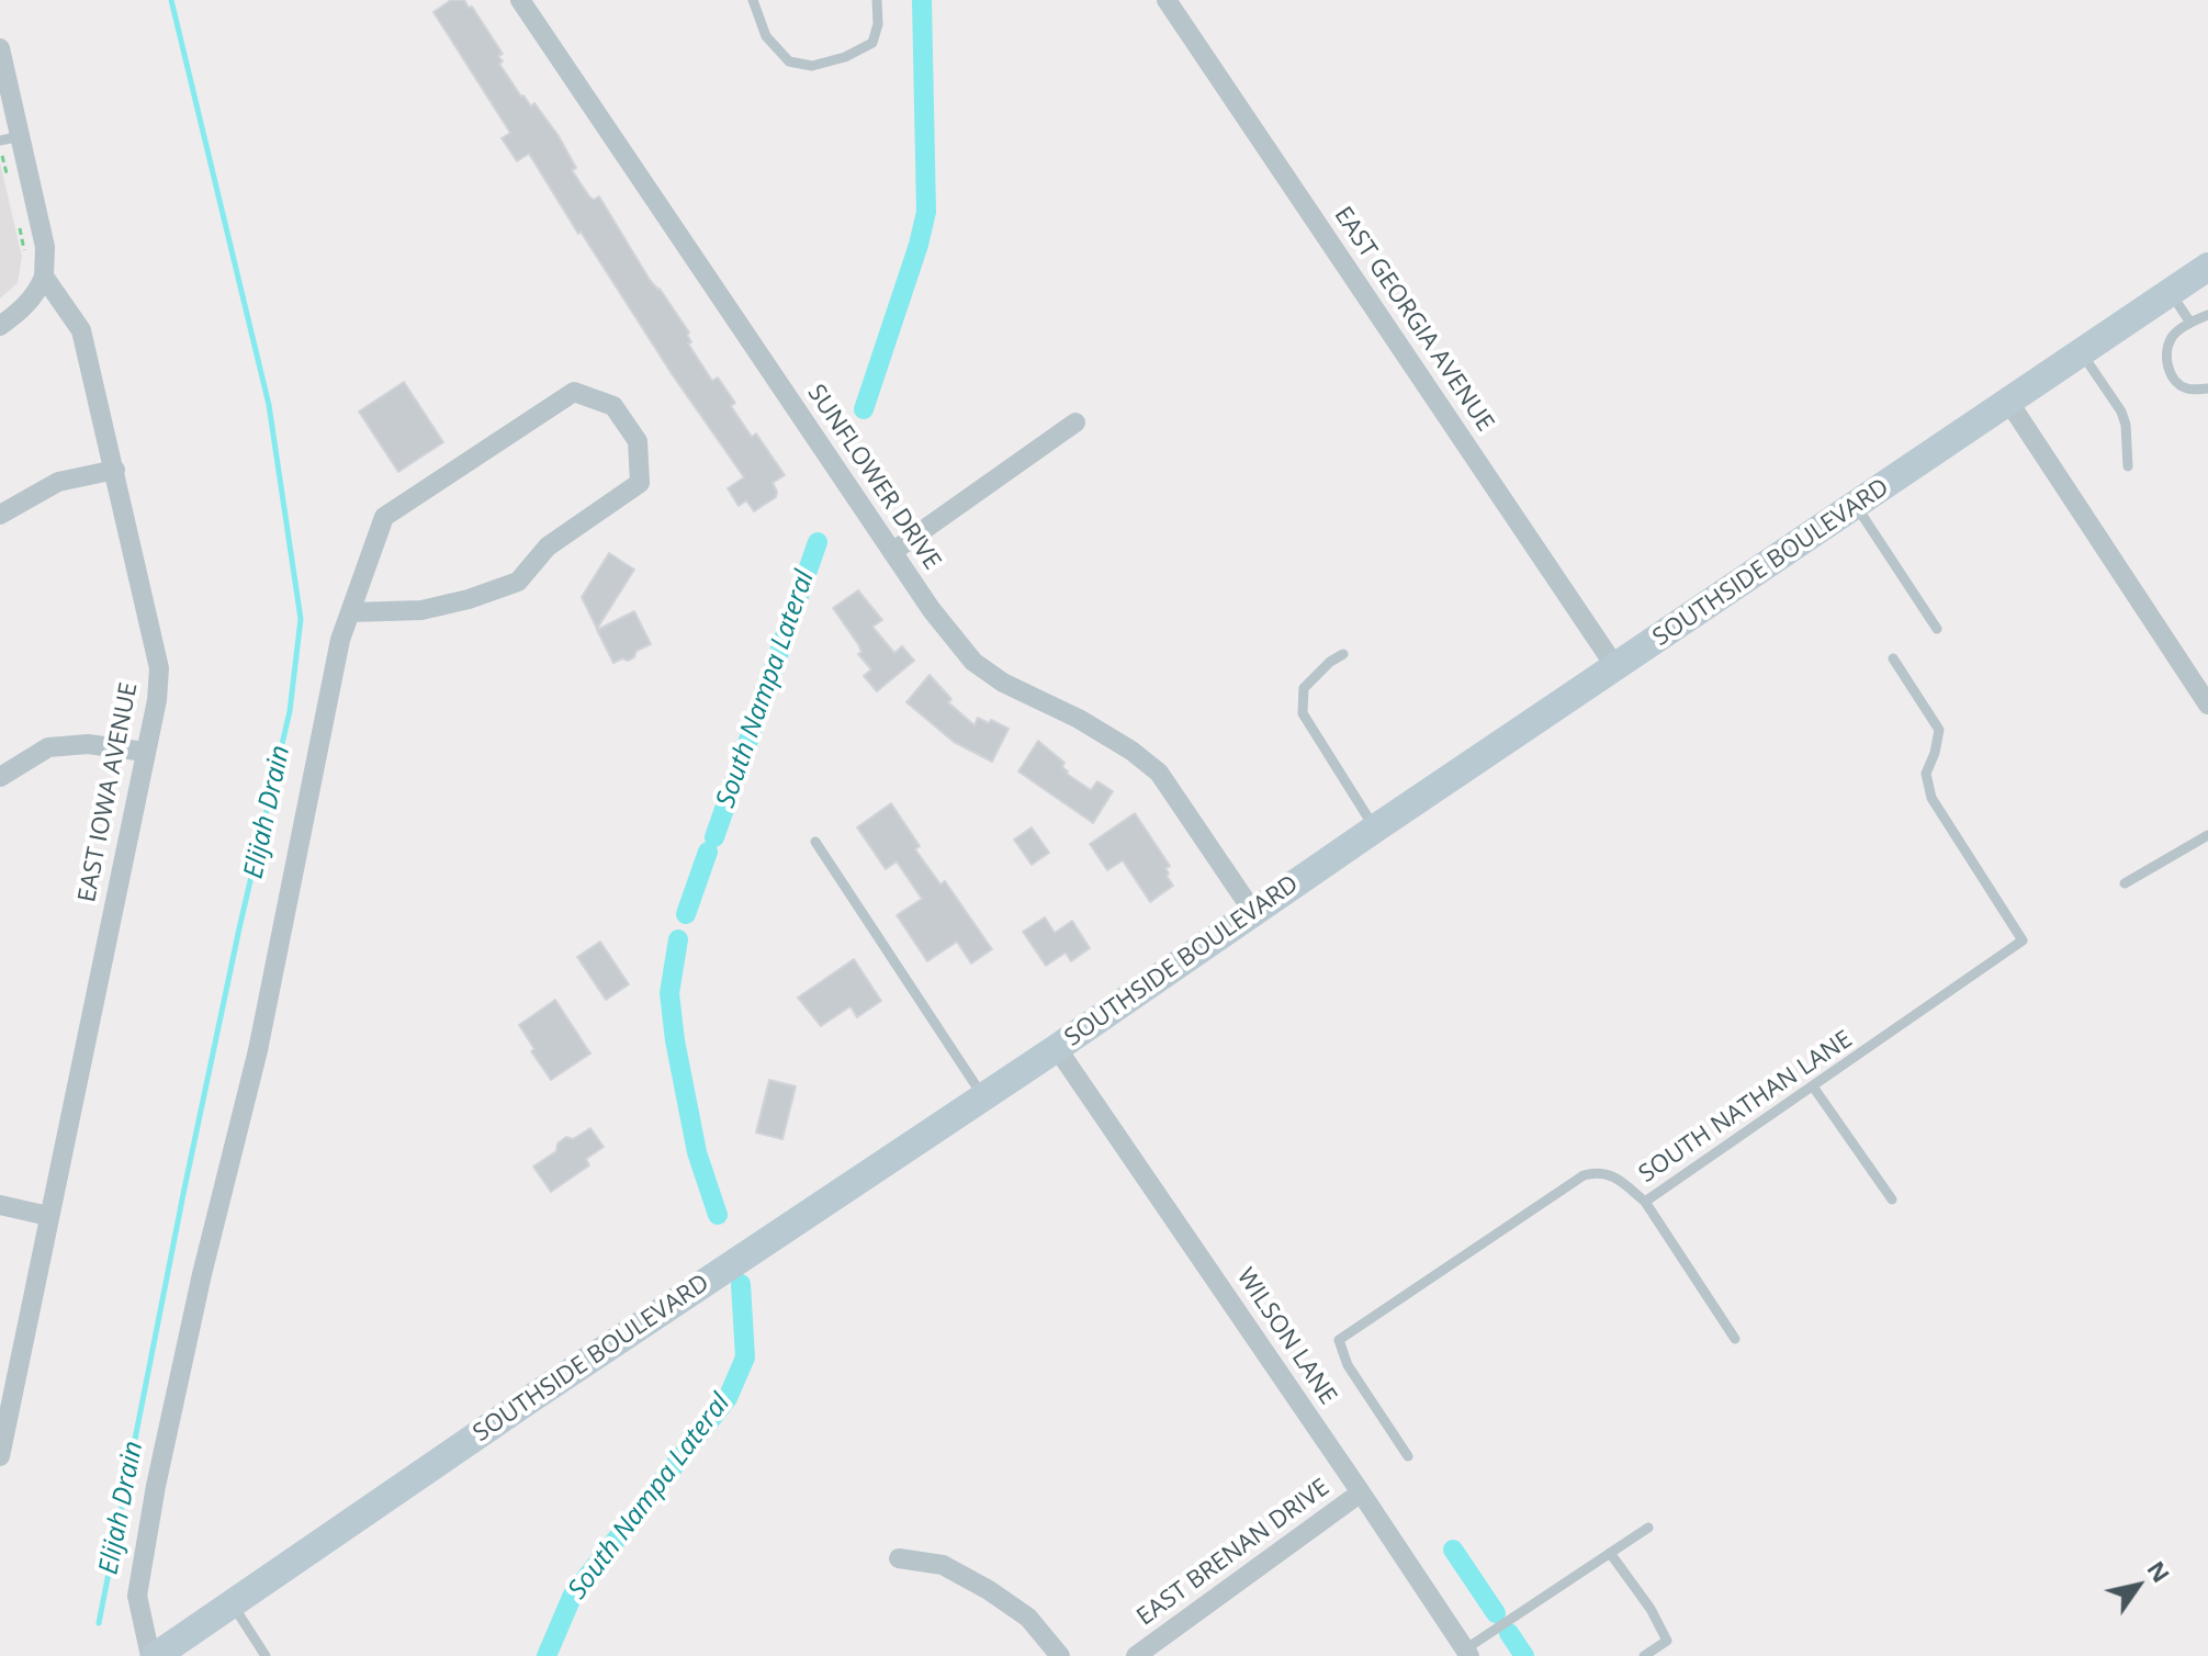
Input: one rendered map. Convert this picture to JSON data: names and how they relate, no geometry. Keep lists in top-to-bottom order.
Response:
{
  "streets": {
    "main road": ["SOUTHSIDE BOULEVARD"],
    "street": [
      "EAST GEORGIA AVENUE",
      "SUNFLOWER DRIVE",
      "EAST IOWA AVENUE",
      "WILSON LANE",
      "EAST BRENAN DRIVE"
    ],
    "lane": ["SOUTH NATHAN LANE"]
  },
  "crossings": [
    ["EAST GEORGIA AVENUE", "SOUTHSIDE BOULEVARD"],
    ["SUNFLOWER DRIVE", "SOUTHSIDE BOULEVARD"],
    ["SOUTHSIDE BOULEVARD", "WILSON LANE"],
    ["WILSON LANE", "EAST BRENAN DRIVE"]
  ],
  "water": ["South Nampa Lateral", "Elijah Drain"],
  "north": "top right"
}
